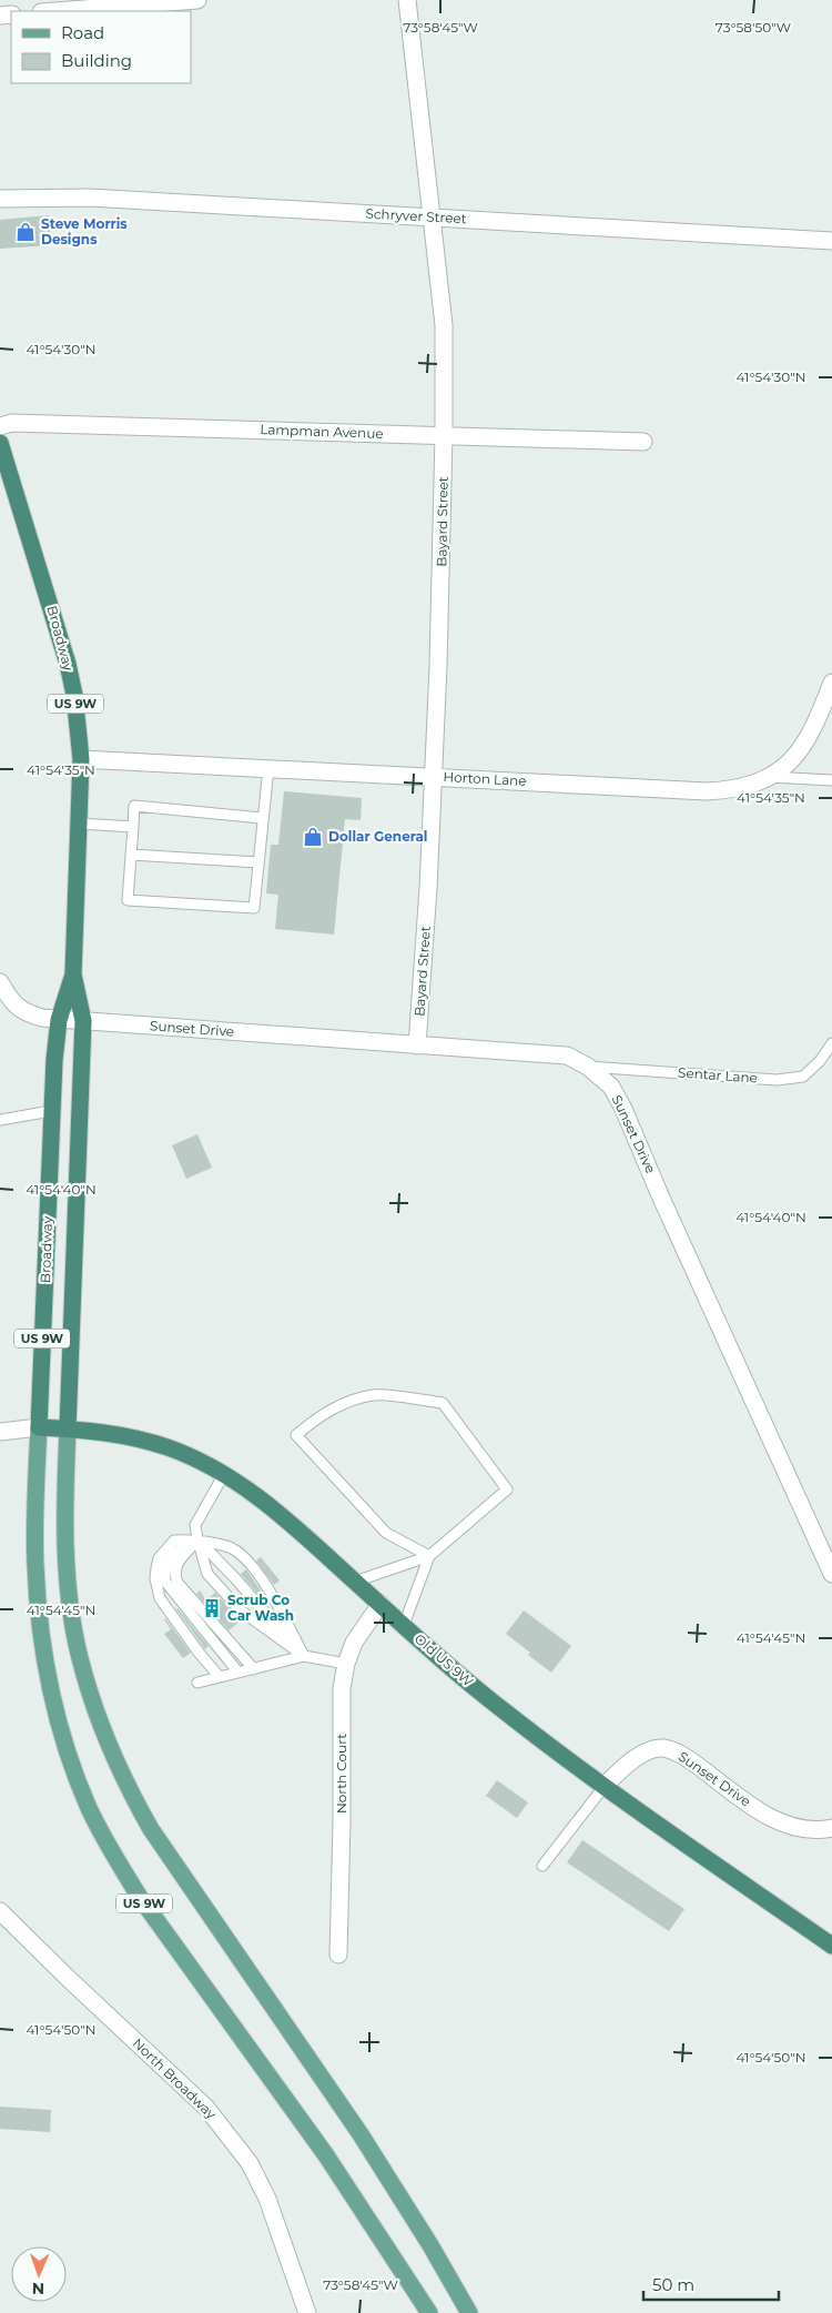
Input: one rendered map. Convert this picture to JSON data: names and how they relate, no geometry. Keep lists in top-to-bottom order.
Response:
{
  "streets": {
    "highway": ["Broadway", "US 9W", "Old US 9W"],
    "street": [
      "Schryver Street",
      "Lampman Avenue",
      "Bayard Street",
      "Horton Lane",
      "Sunset Drive",
      "North Court",
      "North Broadway"
    ],
    "lane": ["Sentar Lane"]
  },
  "crossings": [
    ["Schryver Street", "Bayard Street"],
    ["Lampman Avenue", "Bayard Street"],
    ["Bayard Street", "Horton Lane"],
    ["Bayard Street", "Sunset Drive"],
    ["Broadway", "US 9W"],
    ["Broadway", "Horton Lane"],
    ["Broadway", "Sunset Drive"],
    ["Broadway", "Old US 9W"],
    ["US 9W", "Old US 9W"],
    ["Sunset Drive", "Sentar Lane"],
    ["Sunset Drive", "Old US 9W"],
    ["Old US 9W", "North Court"]
  ],
  "places": {
    "shop": ["Steve Morris Designs", "Dollar General"],
    "building": ["Scrub Co Car Wash"]
  },
  "legend": ["Road", "Building"],
  "scale_bar": "50 m",
  "north": "bottom",
  "coordinates": [
    "73°58'45\"W",
    "73°58'50\"W",
    "41°54'30\"N",
    "41°54'35\"N",
    "41°54'40\"N",
    "41°54'45\"N",
    "41°54'50\"N"
  ]
}
